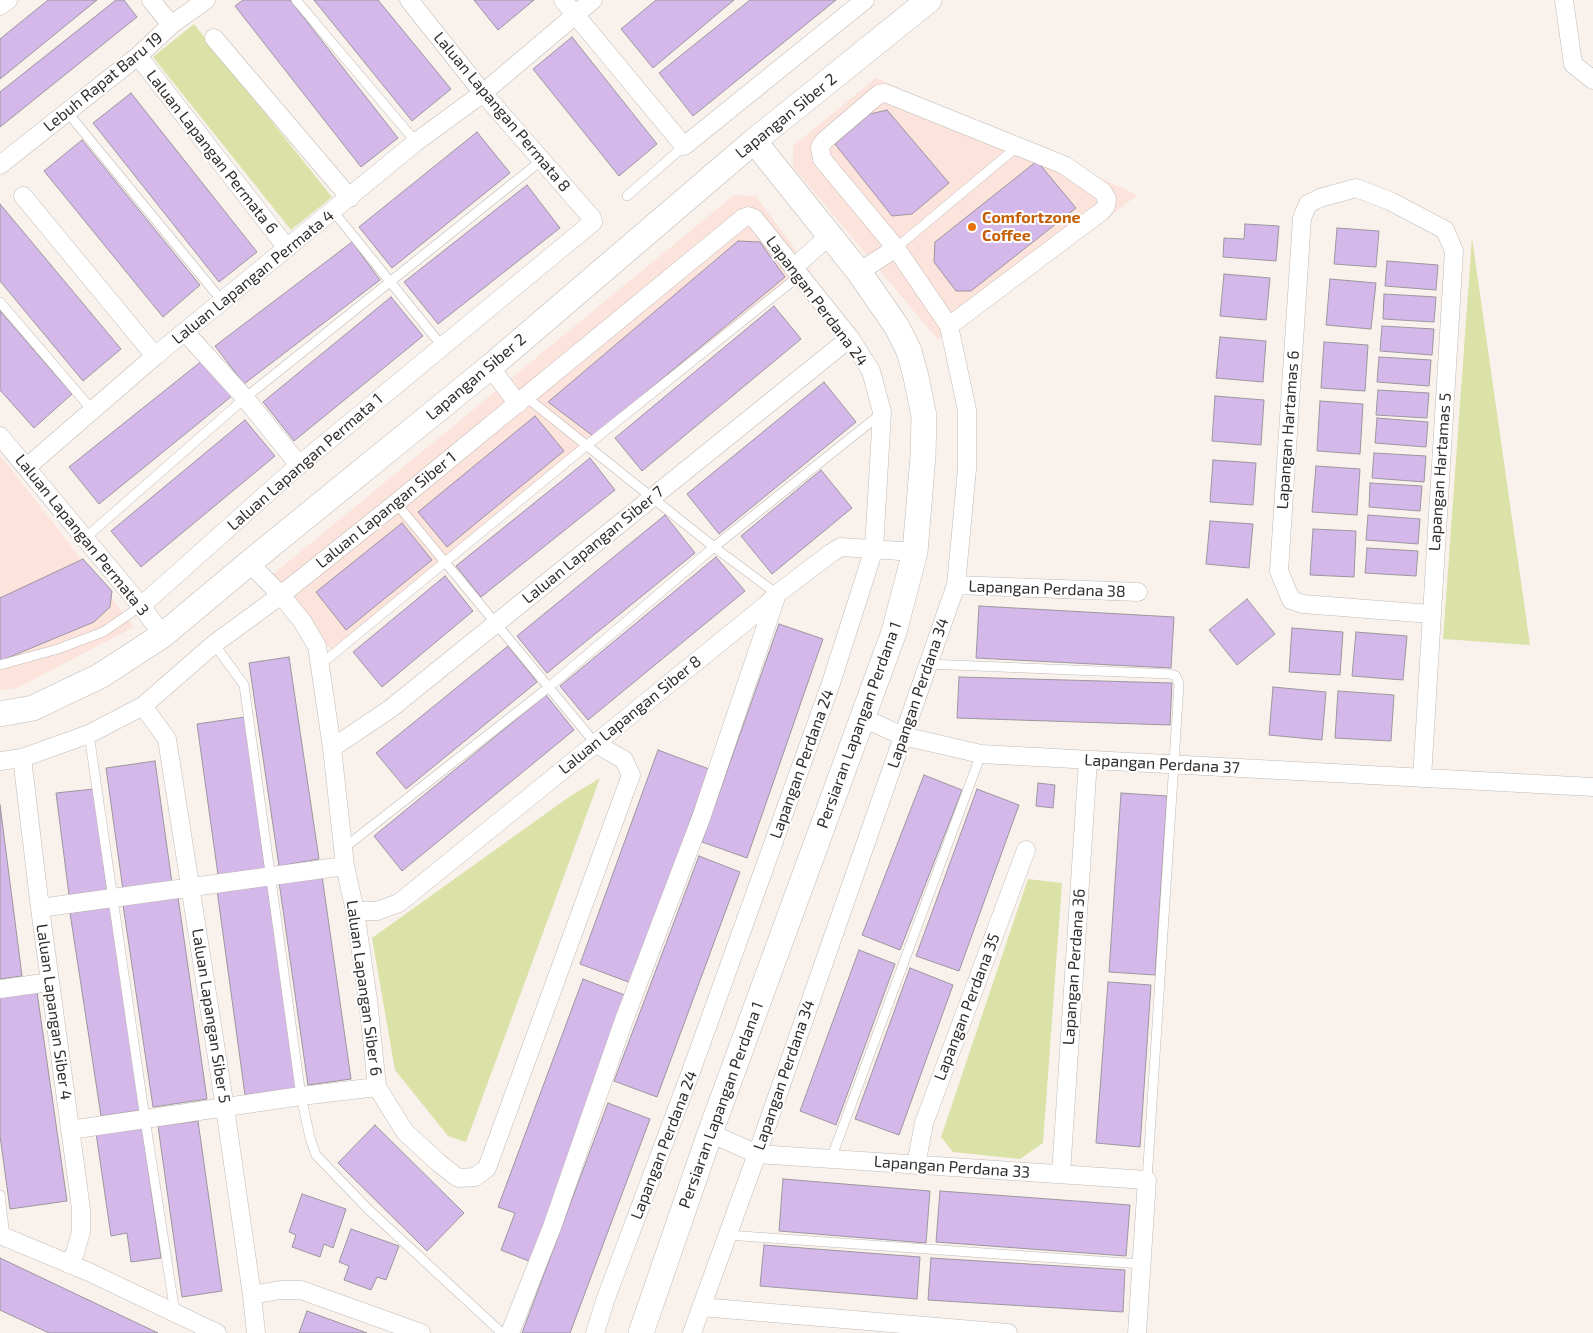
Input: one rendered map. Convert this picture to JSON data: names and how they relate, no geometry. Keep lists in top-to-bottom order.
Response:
{
  "streets": {
    "street": [
      "Lebuh Rapat Baru 19",
      "Laluan Lapangan Permata 8",
      "Lapangan Siber 2",
      "Laluan Lapangan Permata 6",
      "Laluan Lapangan Permata 4",
      "Lapangan Perdana 24",
      "Lapangan Hartamas 6",
      "Laluan Lapangan Permata 1",
      "Lapangan Hartamas 5",
      "Laluan Lapangan Siber 1",
      "Laluan Lapangan Permata 3",
      "Laluan Lapangan Siber 7",
      "Lapangan Perdana 38",
      "Lapangan Perdana 34",
      "Laluan Lapangan Siber 8",
      "Persiaran Lapangan Perdana 1",
      "Lapangan Perdana 37",
      "Lapangan Perdana 36",
      "Laluan Lapangan Siber 6",
      "Lapangan Perdana 35",
      "Laluan Lapangan Siber 4",
      "Laluan Lapangan Siber 5",
      "Lapangan Perdana 33"
    ]
  },
  "crossings": [
    ["Lebuh Rapat Baru 19", "Laluan Lapangan Permata 6"],
    ["Laluan Lapangan Permata 8", "Laluan Lapangan Permata 4"],
    ["Laluan Lapangan Permata 8", "Laluan Lapangan Permata 1"],
    ["Lapangan Siber 2", "Laluan Lapangan Permata 3"],
    ["Lapangan Siber 2", "Persiaran Lapangan Perdana 1"],
    ["Lapangan Siber 2", "Laluan Lapangan Siber 6"],
    ["Laluan Lapangan Permata 6", "Laluan Lapangan Permata 4"],
    ["Laluan Lapangan Permata 4", "Laluan Lapangan Permata 3"],
    ["Lapangan Perdana 24", "Laluan Lapangan Siber 1"],
    ["Lapangan Perdana 24", "Laluan Lapangan Siber 7"],
    ["Lapangan Perdana 24", "Laluan Lapangan Siber 8"],
    ["Lapangan Hartamas 6", "Lapangan Hartamas 5"],
    ["Laluan Lapangan Permata 1", "Laluan Lapangan Permata 3"],
    ["Lapangan Hartamas 5", "Lapangan Perdana 37"],
    ["Laluan Lapangan Siber 1", "Laluan Lapangan Siber 6"],
    ["Laluan Lapangan Siber 1", "Laluan Lapangan Siber 4"],
    ["Laluan Lapangan Siber 1", "Laluan Lapangan Siber 5"],
    ["Laluan Lapangan Siber 7", "Laluan Lapangan Siber 6"],
    ["Lapangan Perdana 38", "Lapangan Perdana 34"],
    ["Lapangan Perdana 34", "Lapangan Perdana 37"],
    ["Lapangan Perdana 34", "Lapangan Perdana 33"],
    ["Laluan Lapangan Siber 8", "Persiaran Lapangan Perdana 1"],
    ["Laluan Lapangan Siber 8", "Laluan Lapangan Siber 6"],
    ["Persiaran Lapangan Perdana 1", "Lapangan Perdana 37"],
    ["Lapangan Perdana 37", "Lapangan Perdana 36"],
    ["Lapangan Perdana 36", "Lapangan Perdana 33"],
    ["Lapangan Perdana 35", "Lapangan Perdana 33"]
  ],
  "places": ["Comfortzone Coffee"]
}
